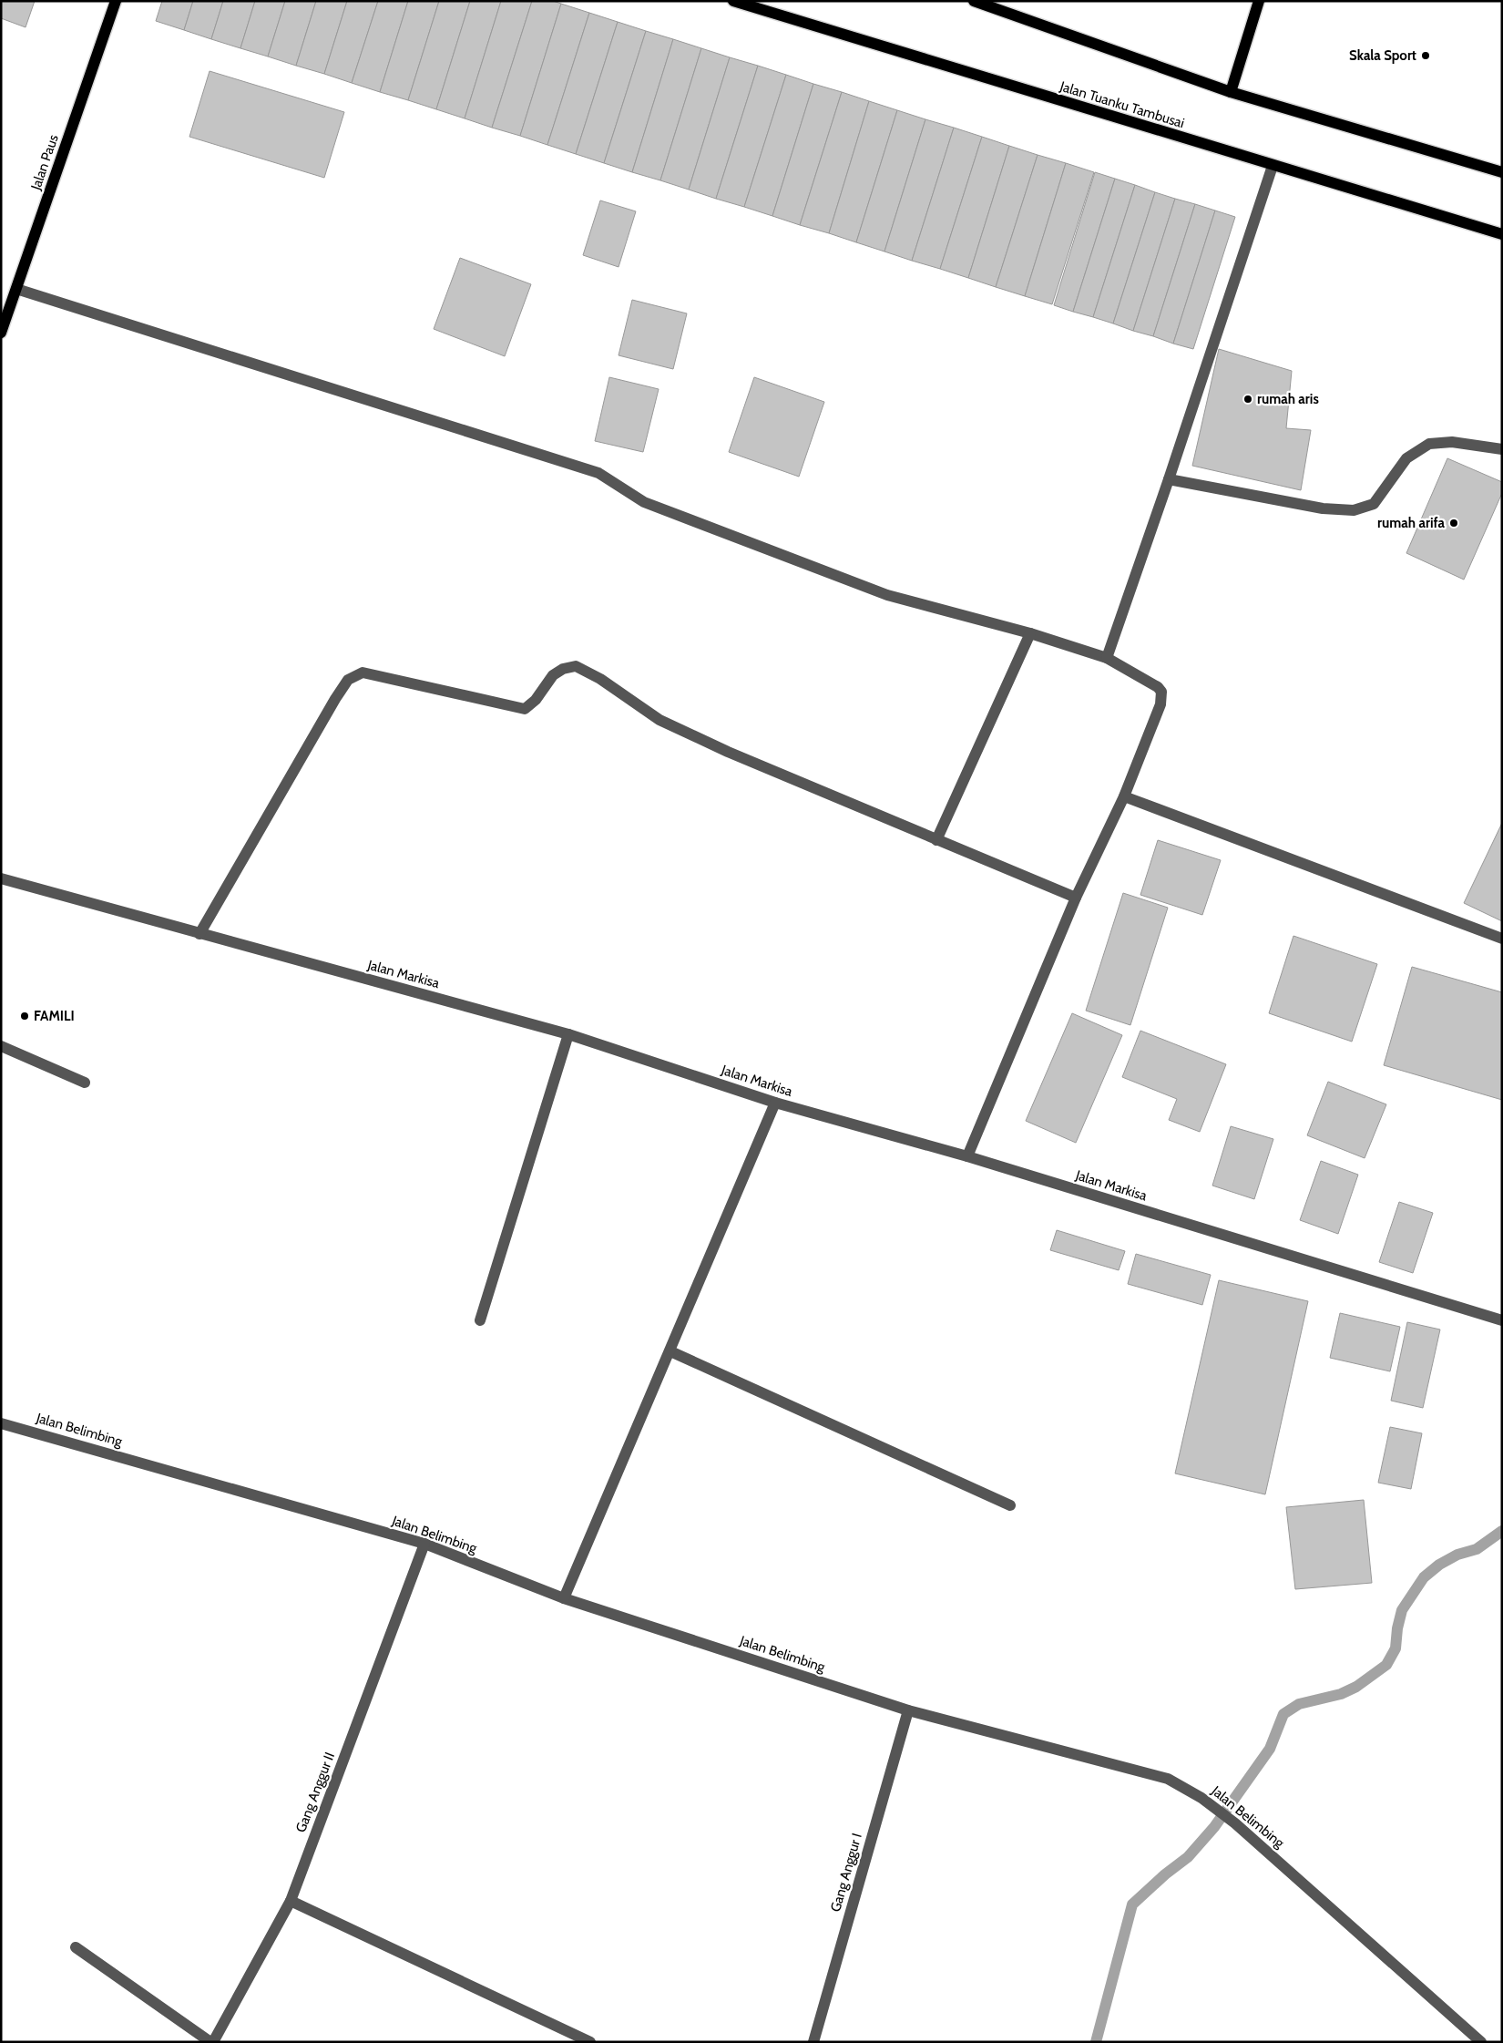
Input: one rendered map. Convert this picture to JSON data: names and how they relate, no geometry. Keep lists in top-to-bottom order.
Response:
{
  "streets": {
    "main road": ["Jalan Tuanku Tambusai", "Jalan Paus"],
    "street": [
      "Jalan Markisa",
      "Jalan Belimbing",
      "Gang Anggur II",
      "Gang Anggur I"
    ]
  },
  "crossings": [
    ["Jalan Belimbing", "Gang Anggur II"],
    ["Jalan Belimbing", "Gang Anggur I"]
  ],
  "places": [
    "Skala Sport",
    "rumah aris",
    "rumah arifa",
    "FAMILI"
  ]
}
